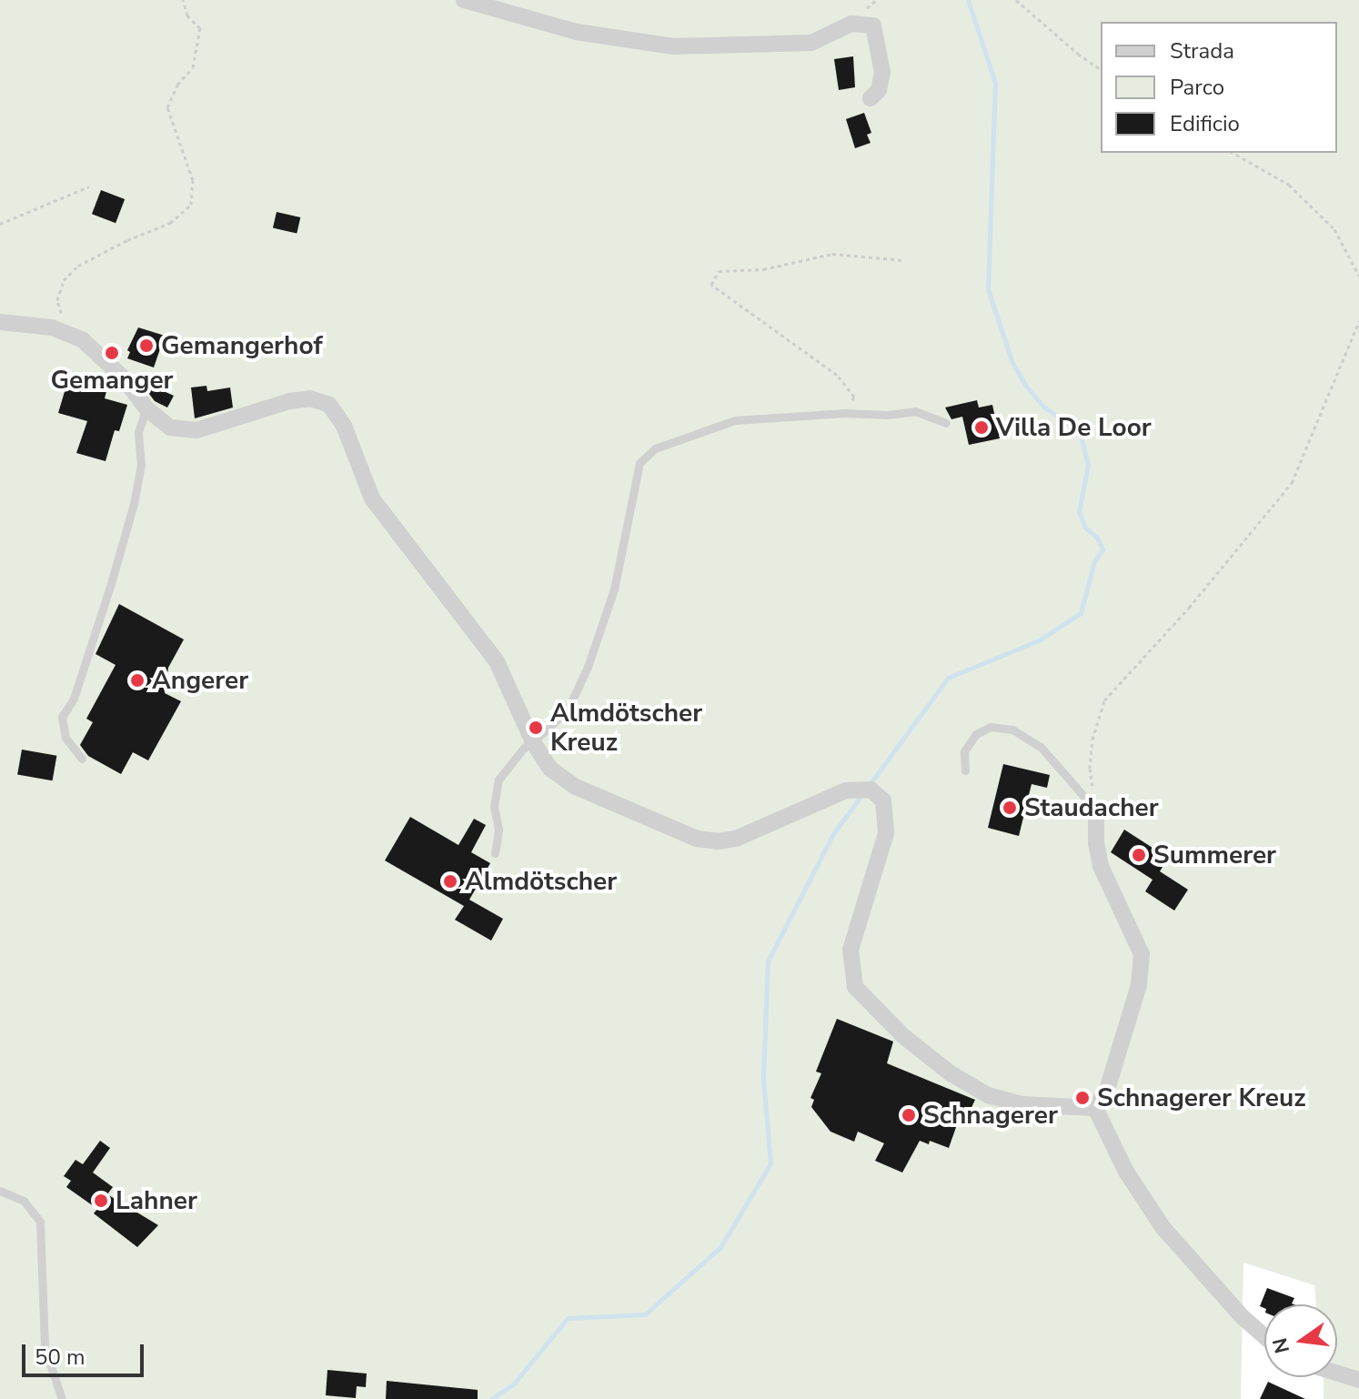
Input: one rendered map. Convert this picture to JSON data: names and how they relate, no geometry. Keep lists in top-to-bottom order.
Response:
{
  "places": [
    "Gemangerhof",
    "Gemanger",
    "Villa De Loor",
    "Angerer",
    "Almdötscher Kreuz",
    "Staudacher",
    "Summerer",
    "Almdötscher",
    "Schnagerer Kreuz",
    "Schnagerer",
    "Lahner"
  ],
  "legend": ["Strada", "Parco", "Edificio"],
  "scale_bar": "50 m",
  "north": "left"
}
